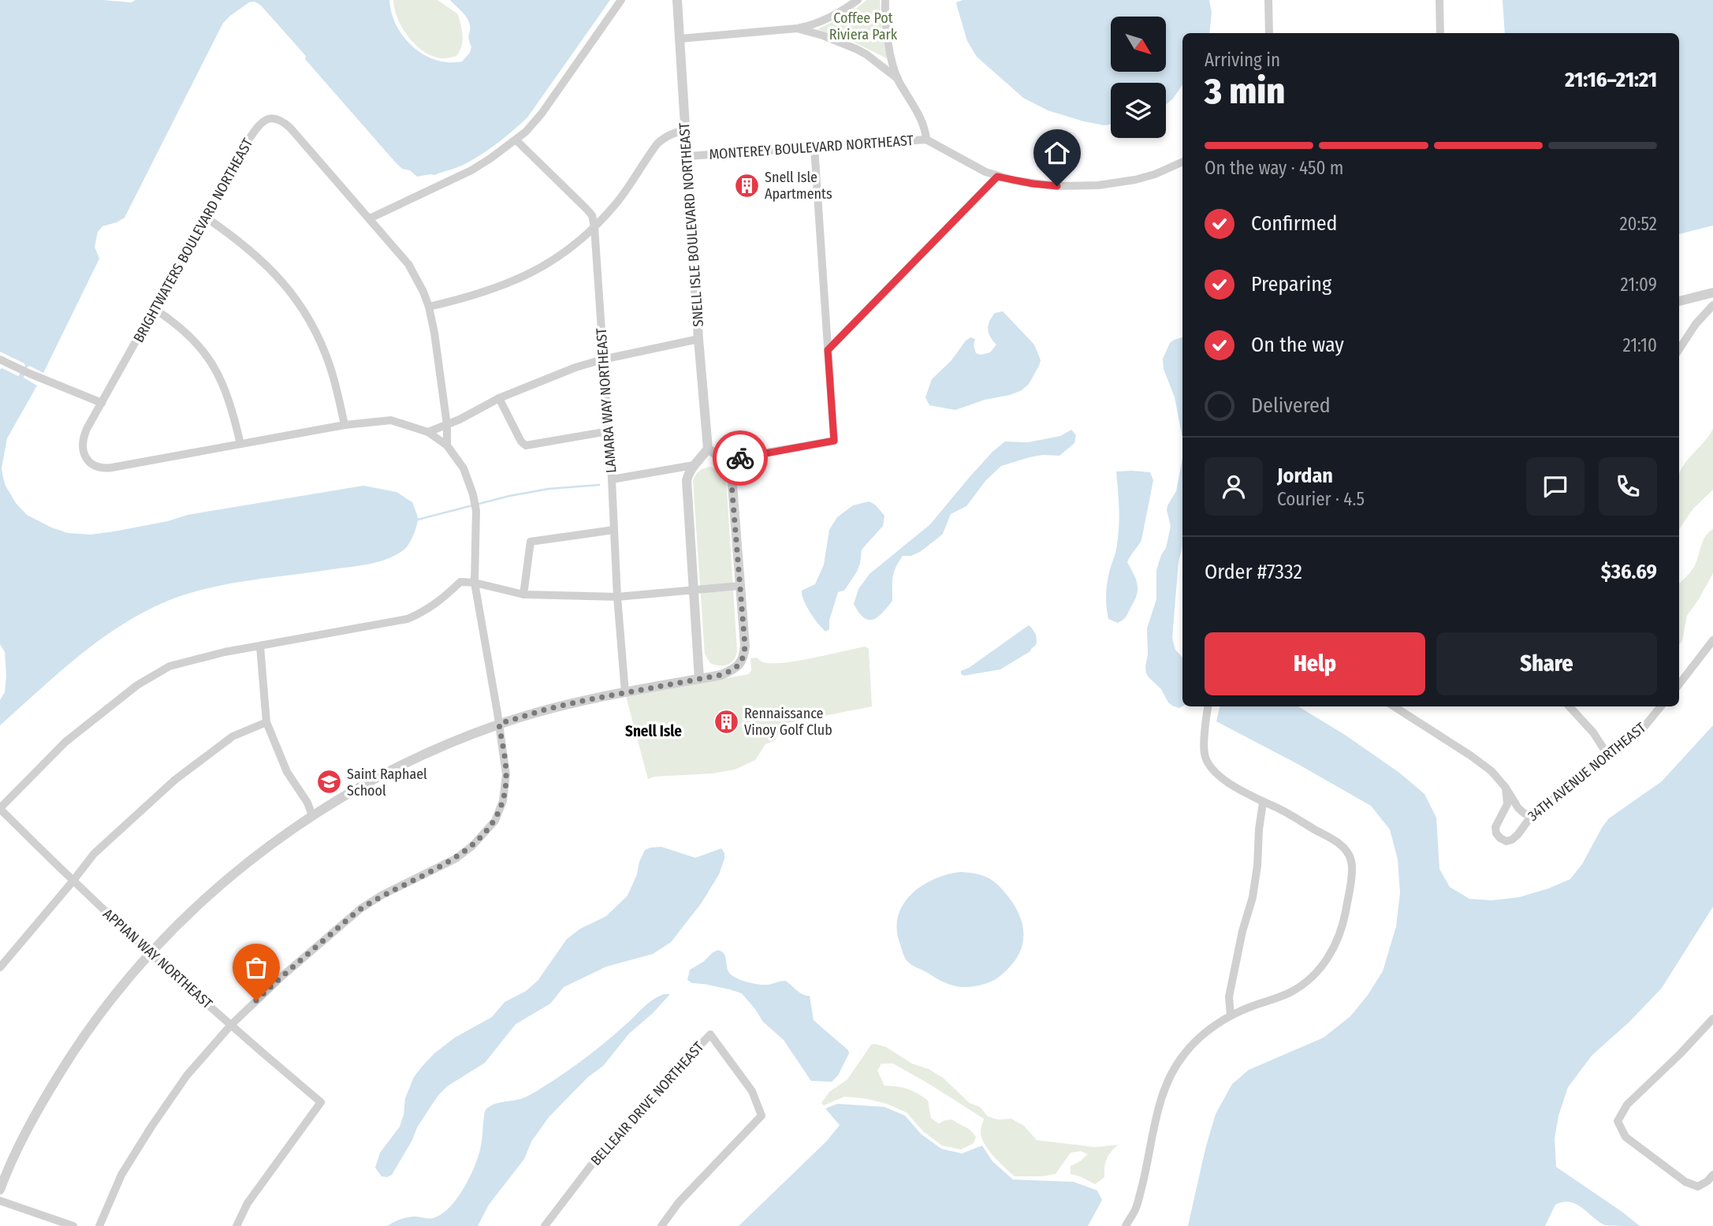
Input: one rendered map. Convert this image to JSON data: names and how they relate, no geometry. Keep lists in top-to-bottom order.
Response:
{
  "streets": {
    "street": [
      "MONTEREY BOULEVARD NORTHEAST",
      "SNELL ISLE BOULEVARD NORTHEAST",
      "BRIGHTWATERS BOULEVARD NORTHEAST",
      "LAMARA WAY NORTHEAST",
      "34TH AVENUE NORTHEAST",
      "APPIAN WAY NORTHEAST",
      "BELLEAIR DRIVE NORTHEAST"
    ]
  },
  "crossings": [
    ["MONTEREY BOULEVARD NORTHEAST", "SNELL ISLE BOULEVARD NORTHEAST"],
    ["BRIGHTWATERS BOULEVARD NORTHEAST", "APPIAN WAY NORTHEAST"]
  ],
  "districts": ["Snell Isle"],
  "parks": ["Coffee Pot Riviera Park"],
  "places": {
    "building": ["Snell Isle Apartments", "Rennaissance Vinoy Golf Club"],
    "school or university": ["Saint Raphael School"]
  },
  "north": "bottom right",
  "page": {
    "heading": ["3 min", "Arriving in", "21:16–21:21"],
    "panel": [
      "Jordan",
      "Courier · 4.5",
      "Order #7332",
      "$36.69"
    ],
    "bar": "On the way · 450 m",
    "list": [
      ["Confirmed", "20:52"],
      ["Preparing", "21:09"],
      ["On the way", "21:10"],
      "Delivered"
    ],
    "buttons": ["Help", "Share"]
  }
}
